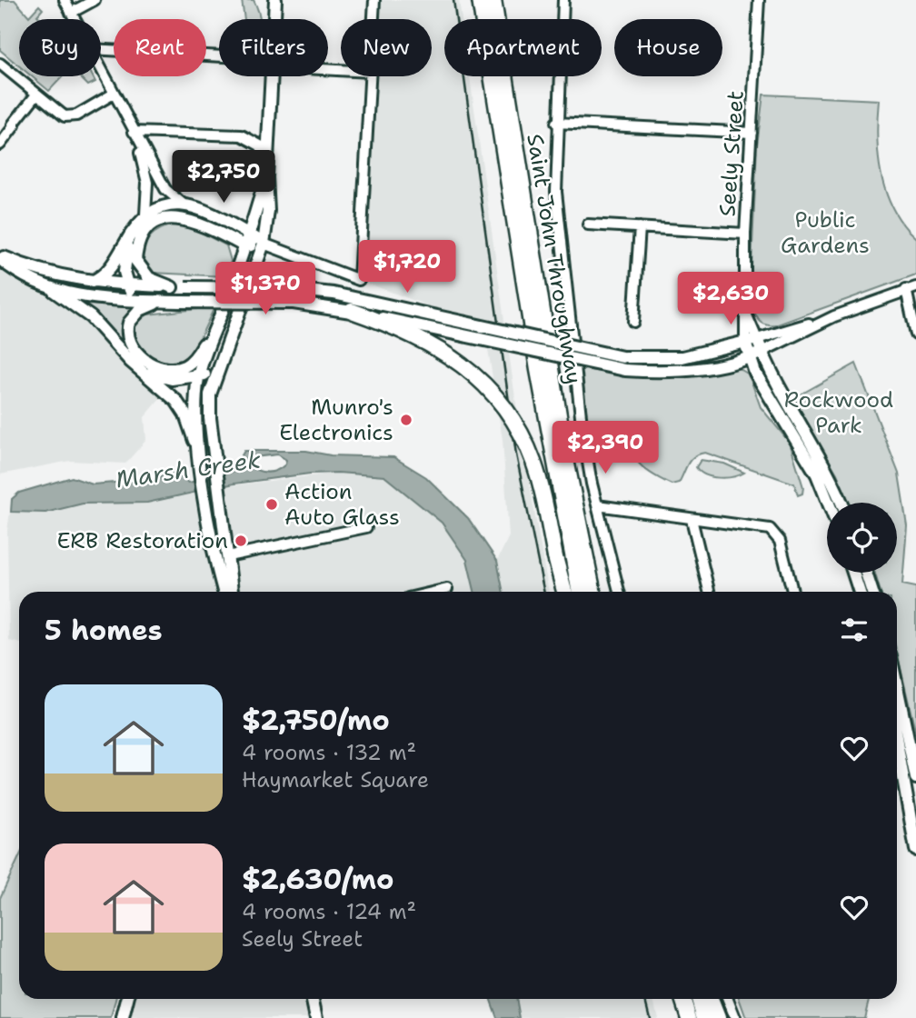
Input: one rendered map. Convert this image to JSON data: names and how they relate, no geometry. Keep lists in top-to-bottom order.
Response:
{
  "streets": {
    "highway": ["Saint John Throughway"],
    "main road": ["Seely Street"]
  },
  "water": ["Marsh Creek"],
  "parks": ["Public Gardens", "Rockwood Park"],
  "places": ["Munro's Electronics", "Action Auto Glass", "ERB Restoration"],
  "page": {
    "chip": [
      "Buy",
      "Rent",
      "Filters",
      "New",
      "Apartment",
      "House"
    ],
    "price": [
      "$2,750",
      "$1,720",
      "$1,370",
      "$2,630",
      "$2,390"
    ],
    "heading": "5 homes",
    "list": [
      {
        "name": "$2,750/mo",
        "note": "4 rooms · 132 m² · Haymarket Square"
      },
      {
        "name": "$2,630/mo",
        "note": "4 rooms · 124 m² · Seely Street"
      }
    ]
  }
}
